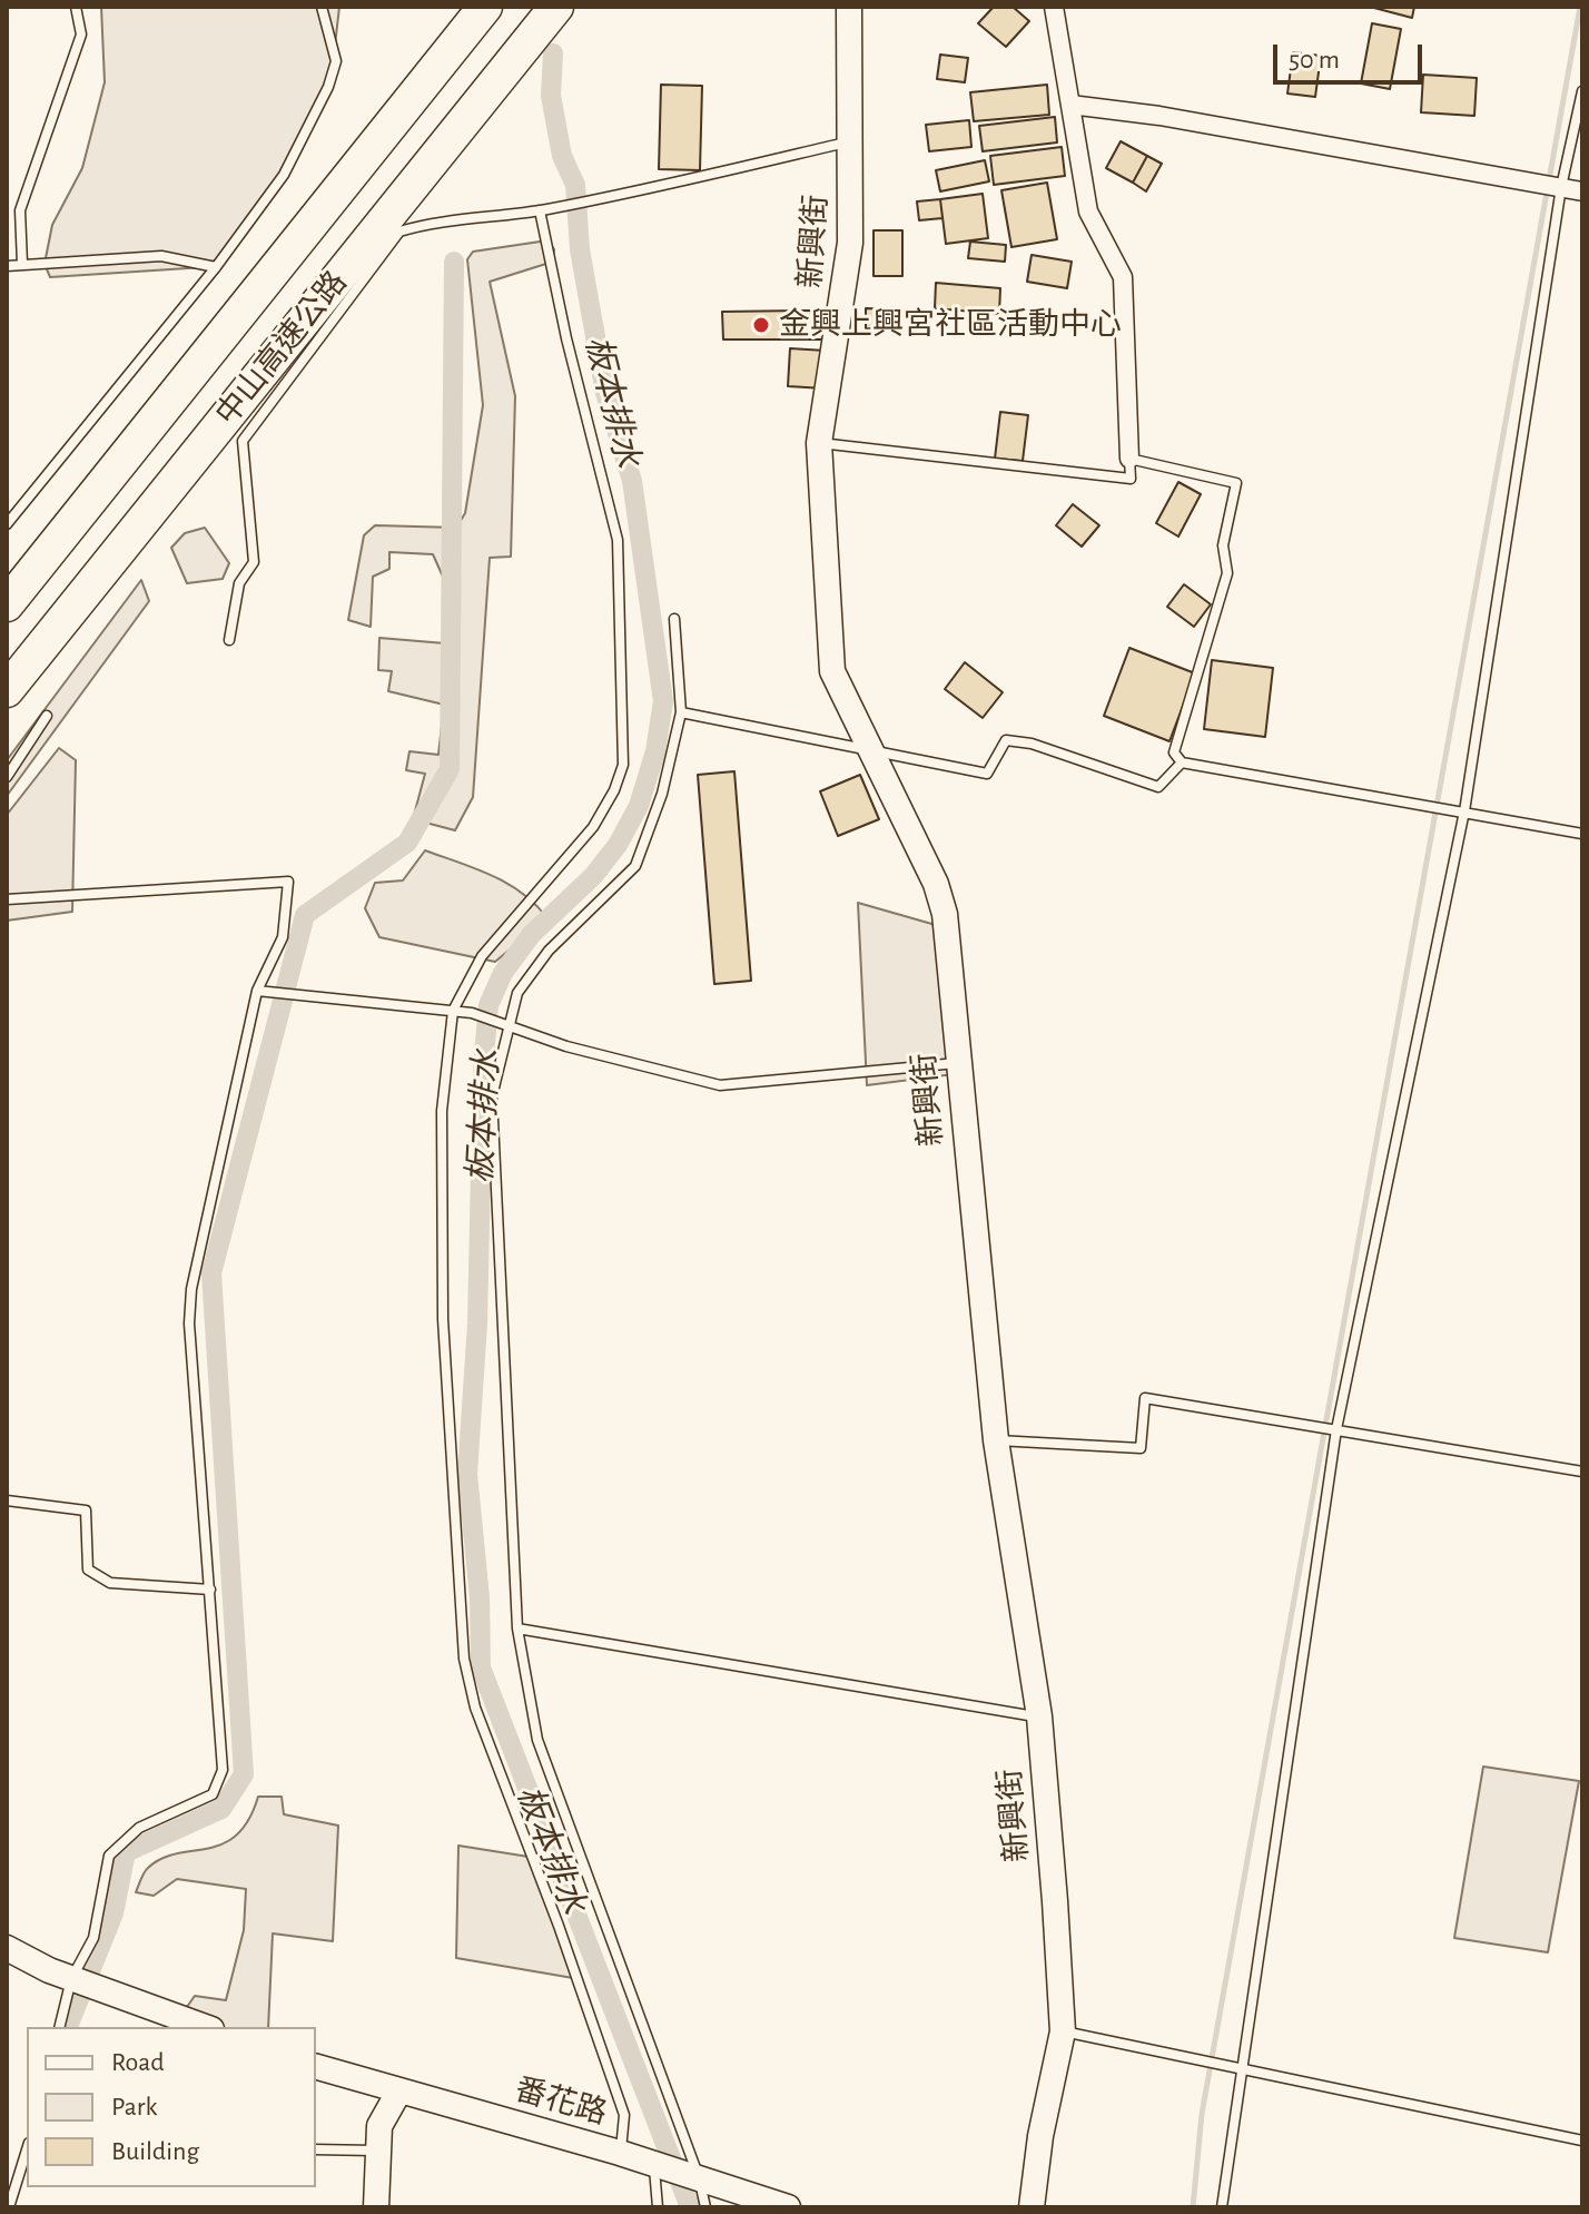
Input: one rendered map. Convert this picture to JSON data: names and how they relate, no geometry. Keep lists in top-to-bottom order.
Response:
{
  "streets": {
    "highway": ["中山高速公路"],
    "street": ["新興街", "番花路"]
  },
  "water": ["板本排水"],
  "places": ["金興上興宮社區活動中心"],
  "legend": ["Road", "Park", "Building"],
  "scale_bar": "50 m"
}
